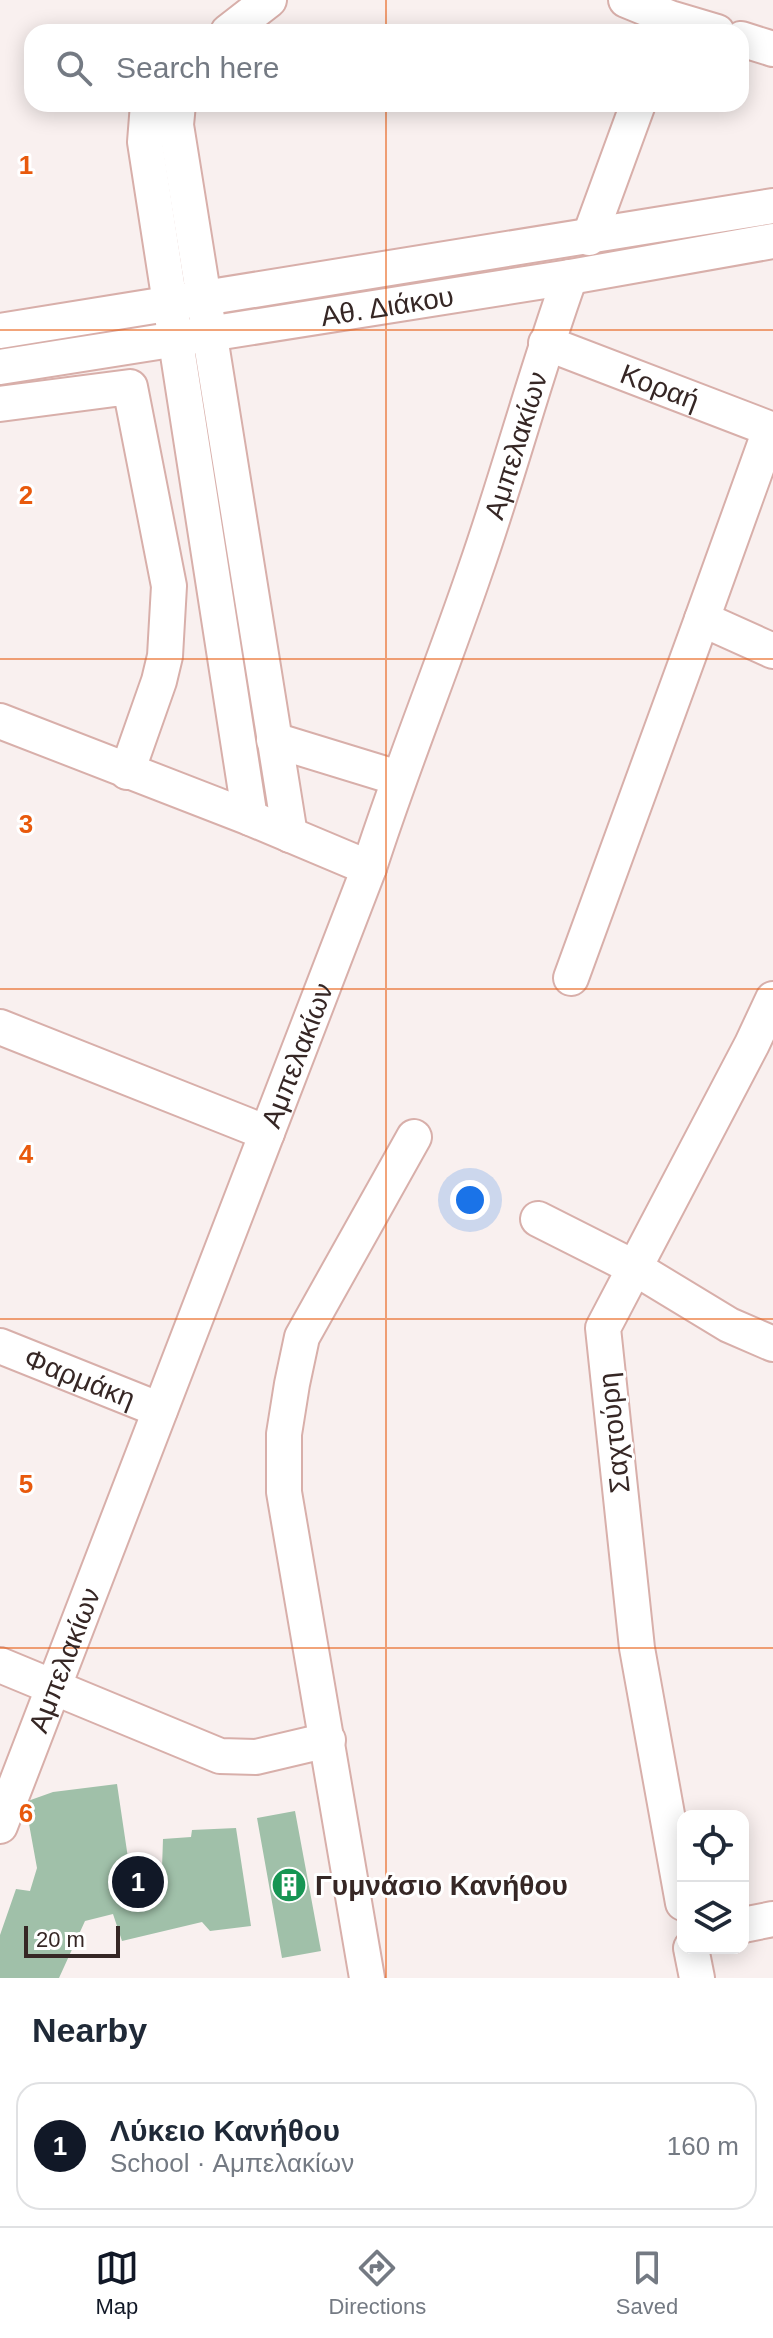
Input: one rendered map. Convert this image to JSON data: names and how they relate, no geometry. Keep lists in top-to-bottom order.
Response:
{
  "streets": {
    "street": [
      "Αθ. Διάκου",
      "Κοραή",
      "Αμπελακίων",
      "Φαρμάκη",
      "Σαχτούρη"
    ]
  },
  "crossings": [
    ["Αθ. Διάκου", "Αμπελακίων"],
    ["Κοραή", "Αμπελακίων"],
    ["Αμπελακίων", "Φαρμάκη"]
  ],
  "places": {
    "building": ["Γυμνάσιο Κανήθου"]
  },
  "scale_bar": "20 m",
  "page": {
    "search": "Search here",
    "pins": "1",
    "scale": "20 m",
    "heading": "Nearby",
    "list": [
      {
        "mark": "1",
        "name": "Λύκειο Κανήθου",
        "note": "School · Αμπελακίων",
        "value": "160 m"
      }
    ],
    "nav": ["Map", "Directions", "Saved"]
  },
  "grid": {
    "rows": [
      "1",
      "2",
      "3",
      "4",
      "5",
      "6"
    ]
  }
}
